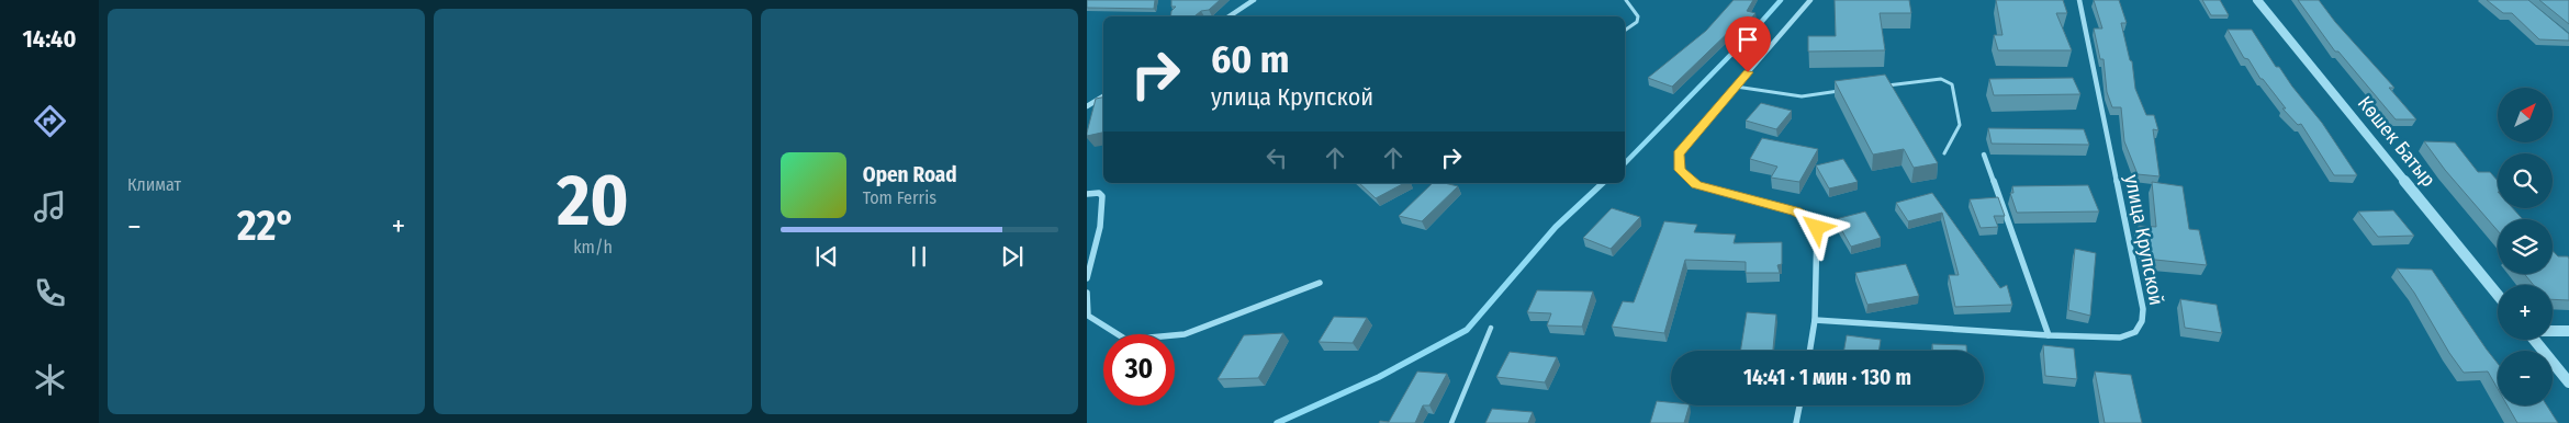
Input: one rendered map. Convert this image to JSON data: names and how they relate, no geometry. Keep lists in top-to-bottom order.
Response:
{
  "streets": {
    "street": ["Көшек Батыр", "улица Крупской"]
  },
  "north": "top right",
  "page": {
    "tabs": "14:40",
    "tile": [
      "Климат",
      ["20", "km/h"]
    ],
    "turn": ["60 m", "улица Крупской"],
    "map_buttons": ["+", "−"],
    "song": ["Open Road", "Tom Ferris"],
    "heat": ["−", "22°", "+"],
    "limit": "30",
    "trip": "14:41 · 1 мин · 130 m"
  }
}
